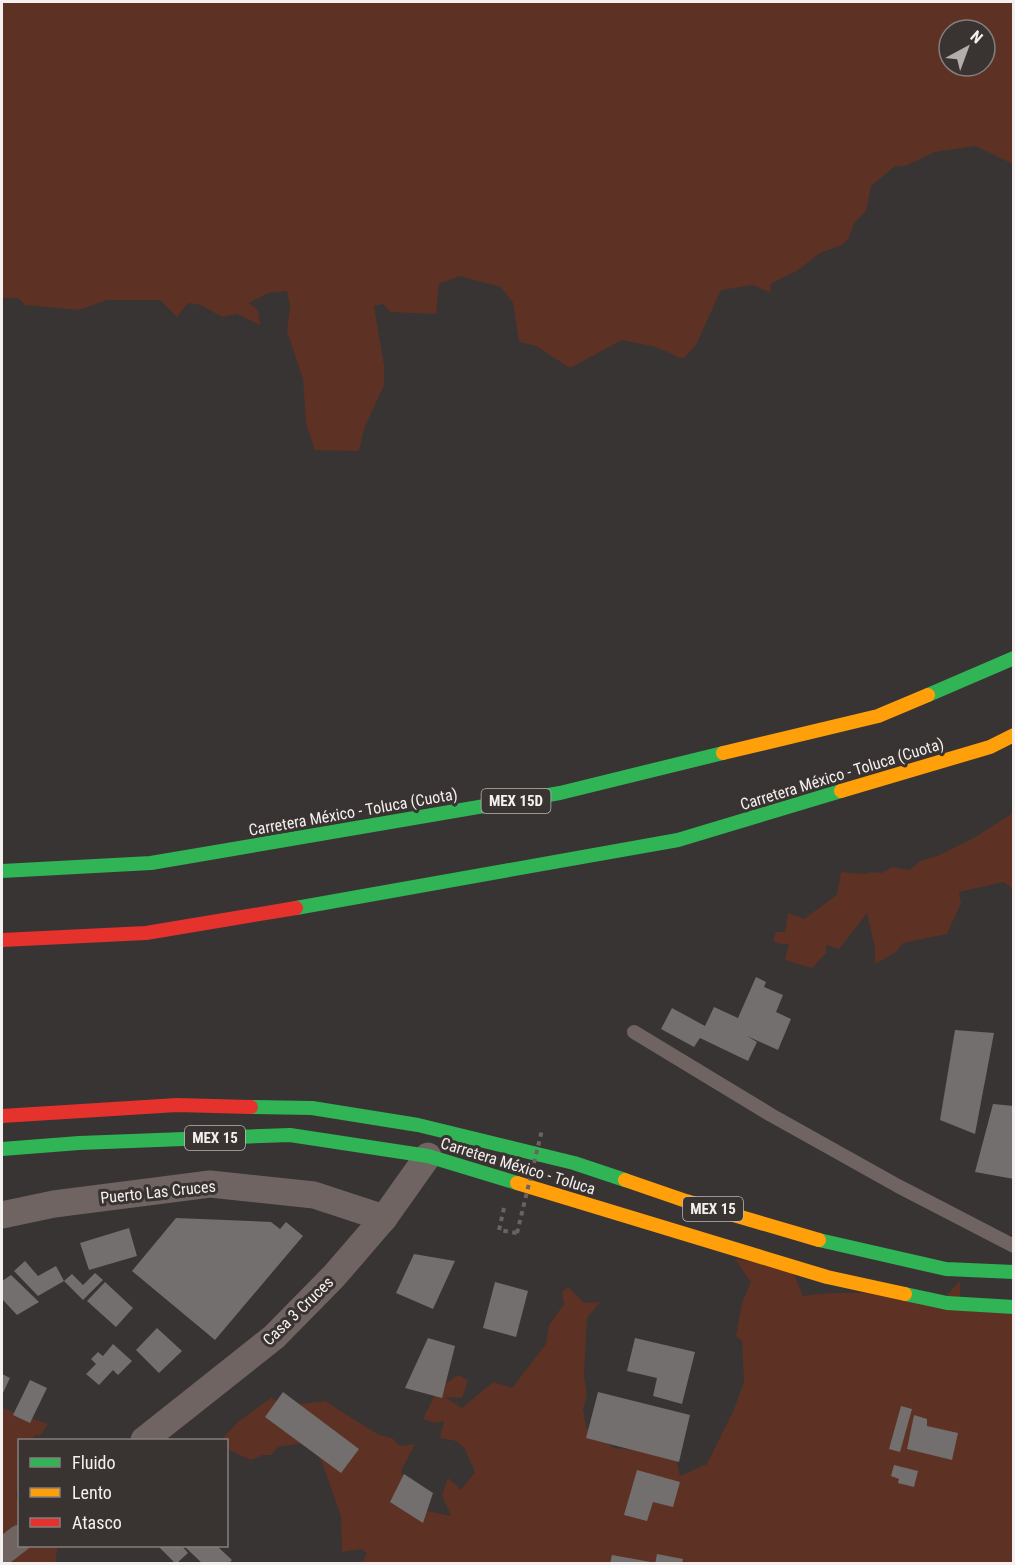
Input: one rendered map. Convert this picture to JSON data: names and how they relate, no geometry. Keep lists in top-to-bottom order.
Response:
{
  "streets": {
    "main road": [
      "Carretera México - Toluca (Cuota)",
      "MEX 15D",
      "MEX 15",
      "Carretera México - Toluca"
    ],
    "street": ["Puerto Las Cruces", "Casa 3 Cruces"]
  },
  "crossings": [
    ["Carretera México - Toluca", "Casa 3 Cruces"],
    ["Puerto Las Cruces", "Casa 3 Cruces"]
  ],
  "legend": ["Fluido", "Lento", "Atasco"],
  "north": "top right"
}
